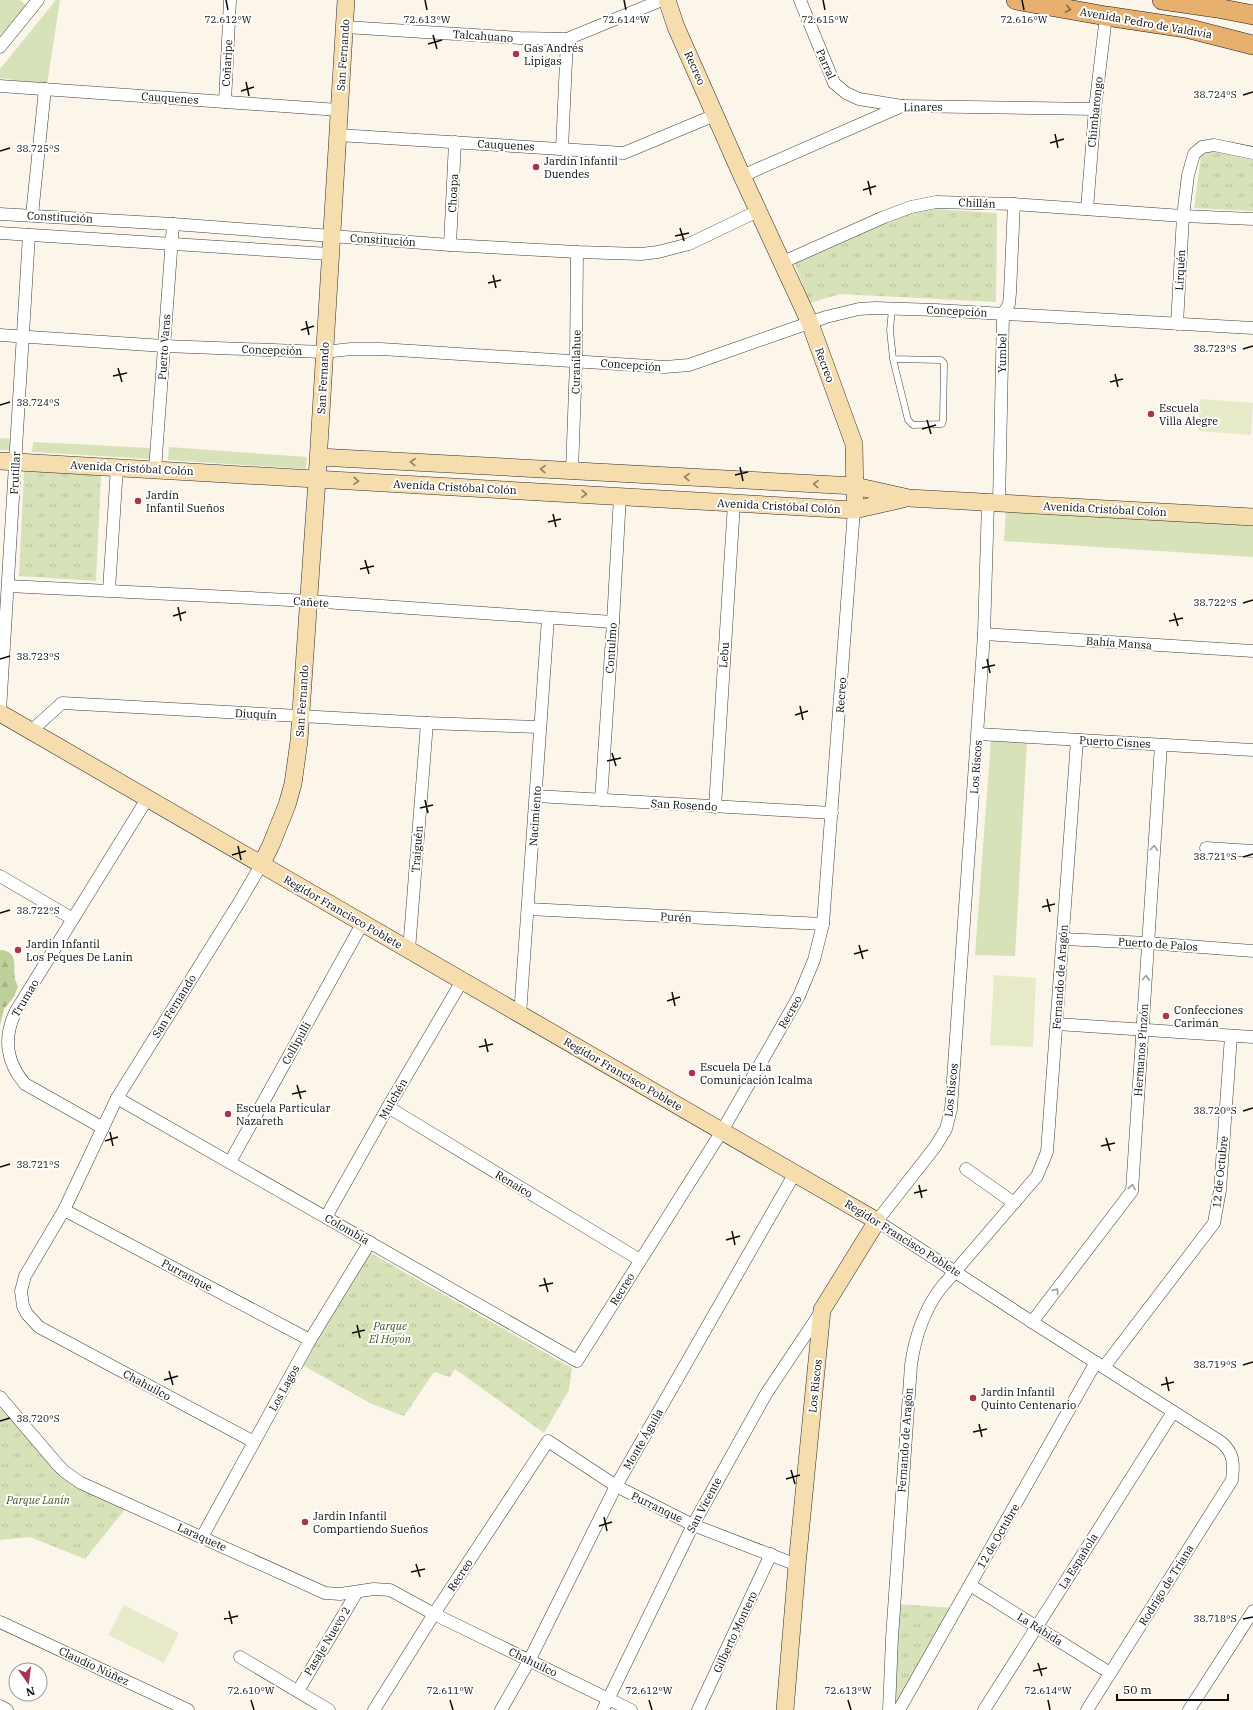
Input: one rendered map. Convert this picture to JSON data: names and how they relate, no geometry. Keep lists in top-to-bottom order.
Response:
{
  "streets": {
    "main road": ["Avenida Pedro de Valdivia"],
    "street": [
      "Talcahuano",
      "San Fernando",
      "Coñaripe",
      "Parral",
      "Recreo",
      "Cauquenes",
      "Linares",
      "Chimbarongo",
      "Choapa",
      "Chillán",
      "Constitución",
      "Lirquén",
      "Concepción",
      "Puerto Varas",
      "Yumbel",
      "Curanilahue",
      "Avenida Cristóbal Colón",
      "Frutillar",
      "Cañete",
      "Bahía Mansa",
      "Contulmo",
      "Lebu",
      "Diuquín",
      "Puerto Cisnes",
      "Los Riscos",
      "San Rosendo",
      "Nacimiento",
      "Traiguén",
      "Regidor Francisco Poblete",
      "Purén",
      "Puerto de Palos",
      "Fernando de Aragón",
      "Trumao",
      "Collipulli",
      "Hermanos Pinzón",
      "Mulchén",
      "12 de Octubre",
      "Renaico",
      "Colombia",
      "Purranque",
      "Chahuilco",
      "Los Lagos",
      "Monte Águila",
      "San Vicente",
      "Laraquete",
      "La Española",
      "Rodrigo de Triana",
      "La Rábida",
      "Gilberto Montero",
      "Pasaje Nuevo 2",
      "Claudio Núñez"
    ]
  },
  "crossings": [
    ["Avenida Pedro de Valdivia", "Chimbarongo"],
    ["Talcahuano", "San Fernando"],
    ["San Fernando", "Cauquenes"],
    ["San Fernando", "Constitución"],
    ["San Fernando", "Concepción"],
    ["San Fernando", "Avenida Cristóbal Colón"],
    ["San Fernando", "Cañete"],
    ["San Fernando", "Diuquín"],
    ["San Fernando", "Regidor Francisco Poblete"],
    ["San Fernando", "Trumao"],
    ["San Fernando", "Colombia"],
    ["San Fernando", "Purranque"],
    ["San Fernando", "Chahuilco"],
    ["Coñaripe", "Cauquenes"],
    ["Parral", "Linares"],
    ["Recreo", "Cauquenes"],
    ["Recreo", "Linares"],
    ["Recreo", "Chillán"],
    ["Recreo", "Constitución"],
    ["Recreo", "Concepción"],
    ["Recreo", "Avenida Cristóbal Colón"],
    ["Recreo", "San Rosendo"],
    ["Recreo", "Regidor Francisco Poblete"],
    ["Recreo", "Purén"],
    ["Recreo", "Renaico"],
    ["Recreo", "Colombia"],
    ["Recreo", "Purranque"],
    ["Recreo", "Chahuilco"],
    ["Recreo", "Laraquete"],
    ["Cauquenes", "Choapa"],
    ["Linares", "Chimbarongo"],
    ["Chimbarongo", "Chillán"],
    ["Choapa", "Constitución"],
    ["Chillán", "Lirquén"],
    ["Chillán", "Yumbel"],
    ["Constitución", "Puerto Varas"],
    ["Constitución", "Curanilahue"],
    ["Constitución", "Frutillar"],
    ["Lirquén", "Concepción"],
    ["Concepción", "Puerto Varas"],
    ["Concepción", "Yumbel"],
    ["Concepción", "Curanilahue"],
    ["Concepción", "Frutillar"],
    ["Puerto Varas", "Avenida Cristóbal Colón"],
    ["Yumbel", "Avenida Cristóbal Colón"],
    ["Yumbel", "Los Riscos"],
    ["Curanilahue", "Avenida Cristóbal Colón"],
    ["Avenida Cristóbal Colón", "Frutillar"],
    ["Avenida Cristóbal Colón", "Contulmo"],
    ["Avenida Cristóbal Colón", "Lebu"],
    ["Avenida Cristóbal Colón", "Los Riscos"],
    ["Frutillar", "Cañete"],
    ["Frutillar", "Regidor Francisco Poblete"],
    ["Cañete", "Contulmo"],
    ["Cañete", "Nacimiento"],
    ["Bahía Mansa", "Los Riscos"],
    ["Contulmo", "San Rosendo"],
    ["Lebu", "San Rosendo"],
    ["Diuquín", "Nacimiento"],
    ["Diuquín", "Traiguén"],
    ["Diuquín", "Regidor Francisco Poblete"],
    ["Puerto Cisnes", "Los Riscos"],
    ["Puerto Cisnes", "Fernando de Aragón"],
    ["Puerto Cisnes", "Hermanos Pinzón"],
    ["Los Riscos", "Regidor Francisco Poblete"],
    ["Los Riscos", "Purranque"],
    ["Los Riscos", "San Vicente"],
    ["San Rosendo", "Nacimiento"],
    ["Nacimiento", "Regidor Francisco Poblete"],
    ["Nacimiento", "Purén"],
    ["Traiguén", "Regidor Francisco Poblete"],
    ["Regidor Francisco Poblete", "Fernando de Aragón"],
    ["Regidor Francisco Poblete", "Trumao"],
    ["Regidor Francisco Poblete", "Collipulli"],
    ["Regidor Francisco Poblete", "Hermanos Pinzón"],
    ["Regidor Francisco Poblete", "Mulchén"],
    ["Regidor Francisco Poblete", "12 de Octubre"],
    ["Regidor Francisco Poblete", "Monte Águila"],
    ["Regidor Francisco Poblete", "La Española"],
    ["Regidor Francisco Poblete", "Rodrigo de Triana"],
    ["Puerto de Palos", "Fernando de Aragón"],
    ["Puerto de Palos", "Hermanos Pinzón"],
    ["Collipulli", "Colombia"],
    ["Mulchén", "Renaico"],
    ["Mulchén", "Colombia"],
    ["12 de Octubre", "La Rábida"],
    ["Colombia", "Los Lagos"],
    ["Purranque", "Los Lagos"],
    ["Purranque", "Monte Águila"],
    ["Purranque", "San Vicente"],
    ["Purranque", "Gilberto Montero"],
    ["Chahuilco", "Los Lagos"],
    ["Chahuilco", "Monte Águila"],
    ["Chahuilco", "San Vicente"],
    ["Chahuilco", "Laraquete"],
    ["Los Lagos", "Laraquete"],
    ["Laraquete", "Pasaje Nuevo 2"],
    ["La Española", "La Rábida"],
    ["Rodrigo de Triana", "La Rábida"]
  ],
  "one_way": ["Avenida Pedro de Valdivia", "Hermanos Pinzón"],
  "parks": ["Parque El Hoyón", "Parque Lanín"],
  "places": [
    "Gas Andrés Lipigas",
    "Jardín Infantil Duendes",
    "Escuela Villa Alegre",
    "Jardín Infantil Sueños",
    "Jardin Infantil Los Peques De Lanin",
    "Confecciones Carimán",
    "Escuela De La Comunicación Icalma",
    "Escuela Particular Nazareth",
    "Jardin Infantil Quinto Centenario",
    "Jardin Infantil Compartiendo Sueños"
  ],
  "scale_bar": "50 m",
  "north": "bottom",
  "coordinates": [
    "72.612°W",
    "72.613°W",
    "72.614°W",
    "72.615°W",
    "72.616°W",
    "38.724°S",
    "38.725°S",
    "38.723°S",
    "38.722°S",
    "38.721°S",
    "38.720°S",
    "38.719°S",
    "38.718°S",
    "72.610°W",
    "72.611°W"
  ]
}
